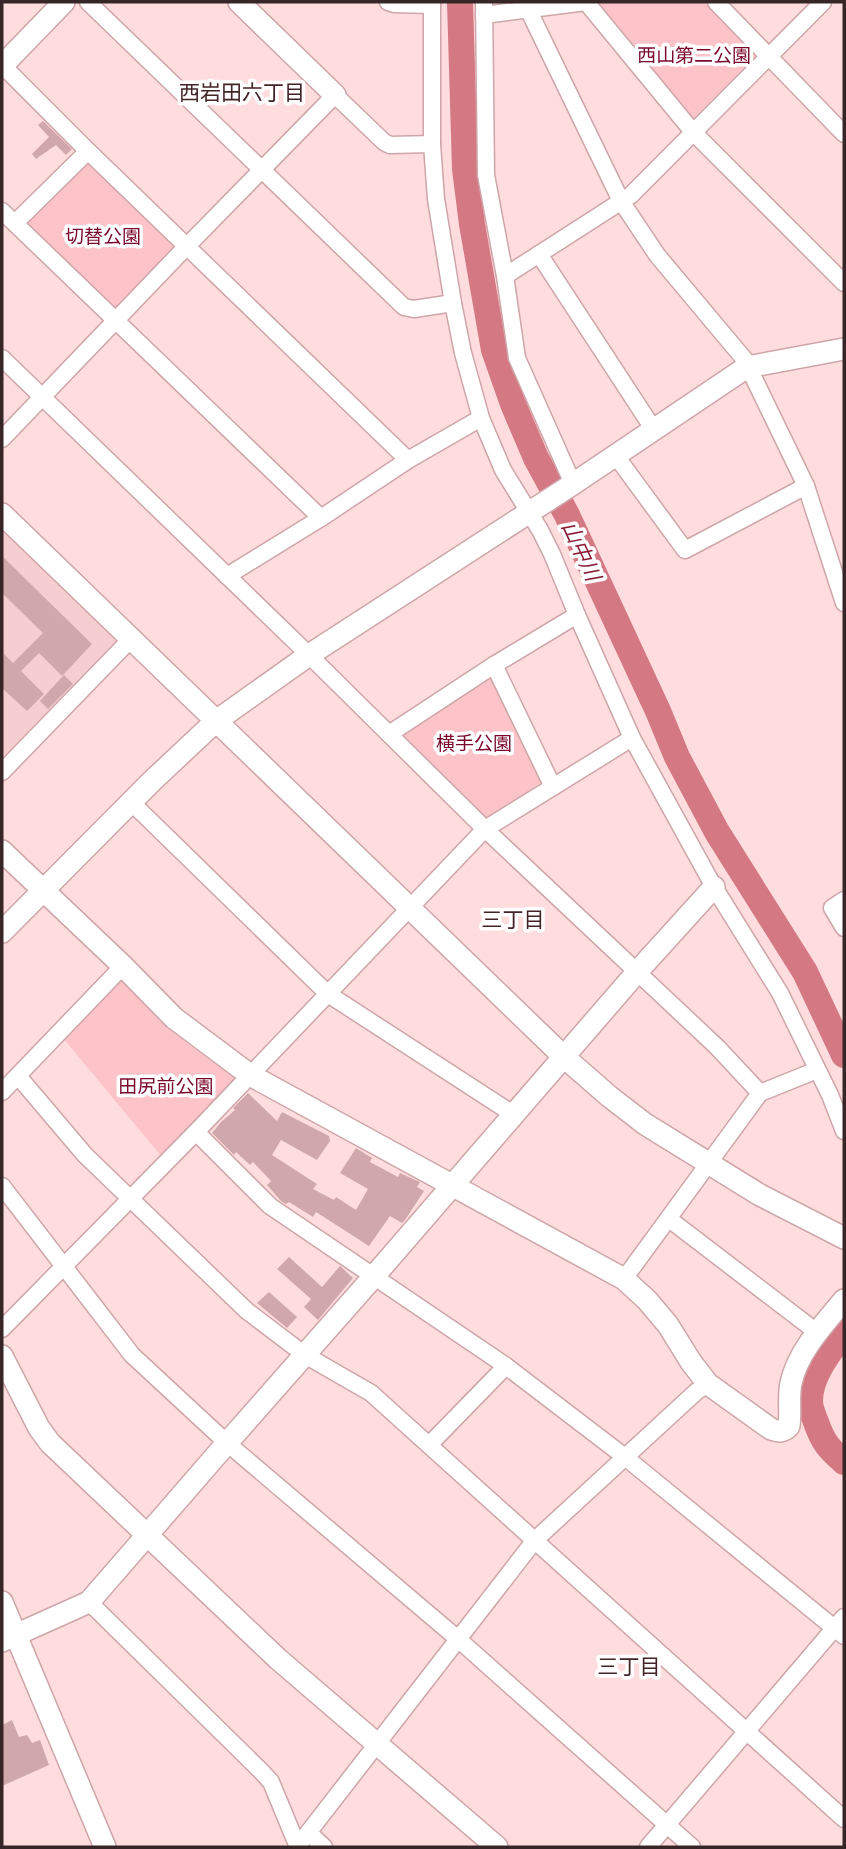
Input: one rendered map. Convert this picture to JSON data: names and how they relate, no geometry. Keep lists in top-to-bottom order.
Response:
{
  "districts": ["西岩田六丁目", "三丁目", "三丁目"],
  "water": ["山中川"],
  "parks": [
    "西山第二公園",
    "切替公園",
    "横手公園",
    "田尻前公園"
  ]
}
